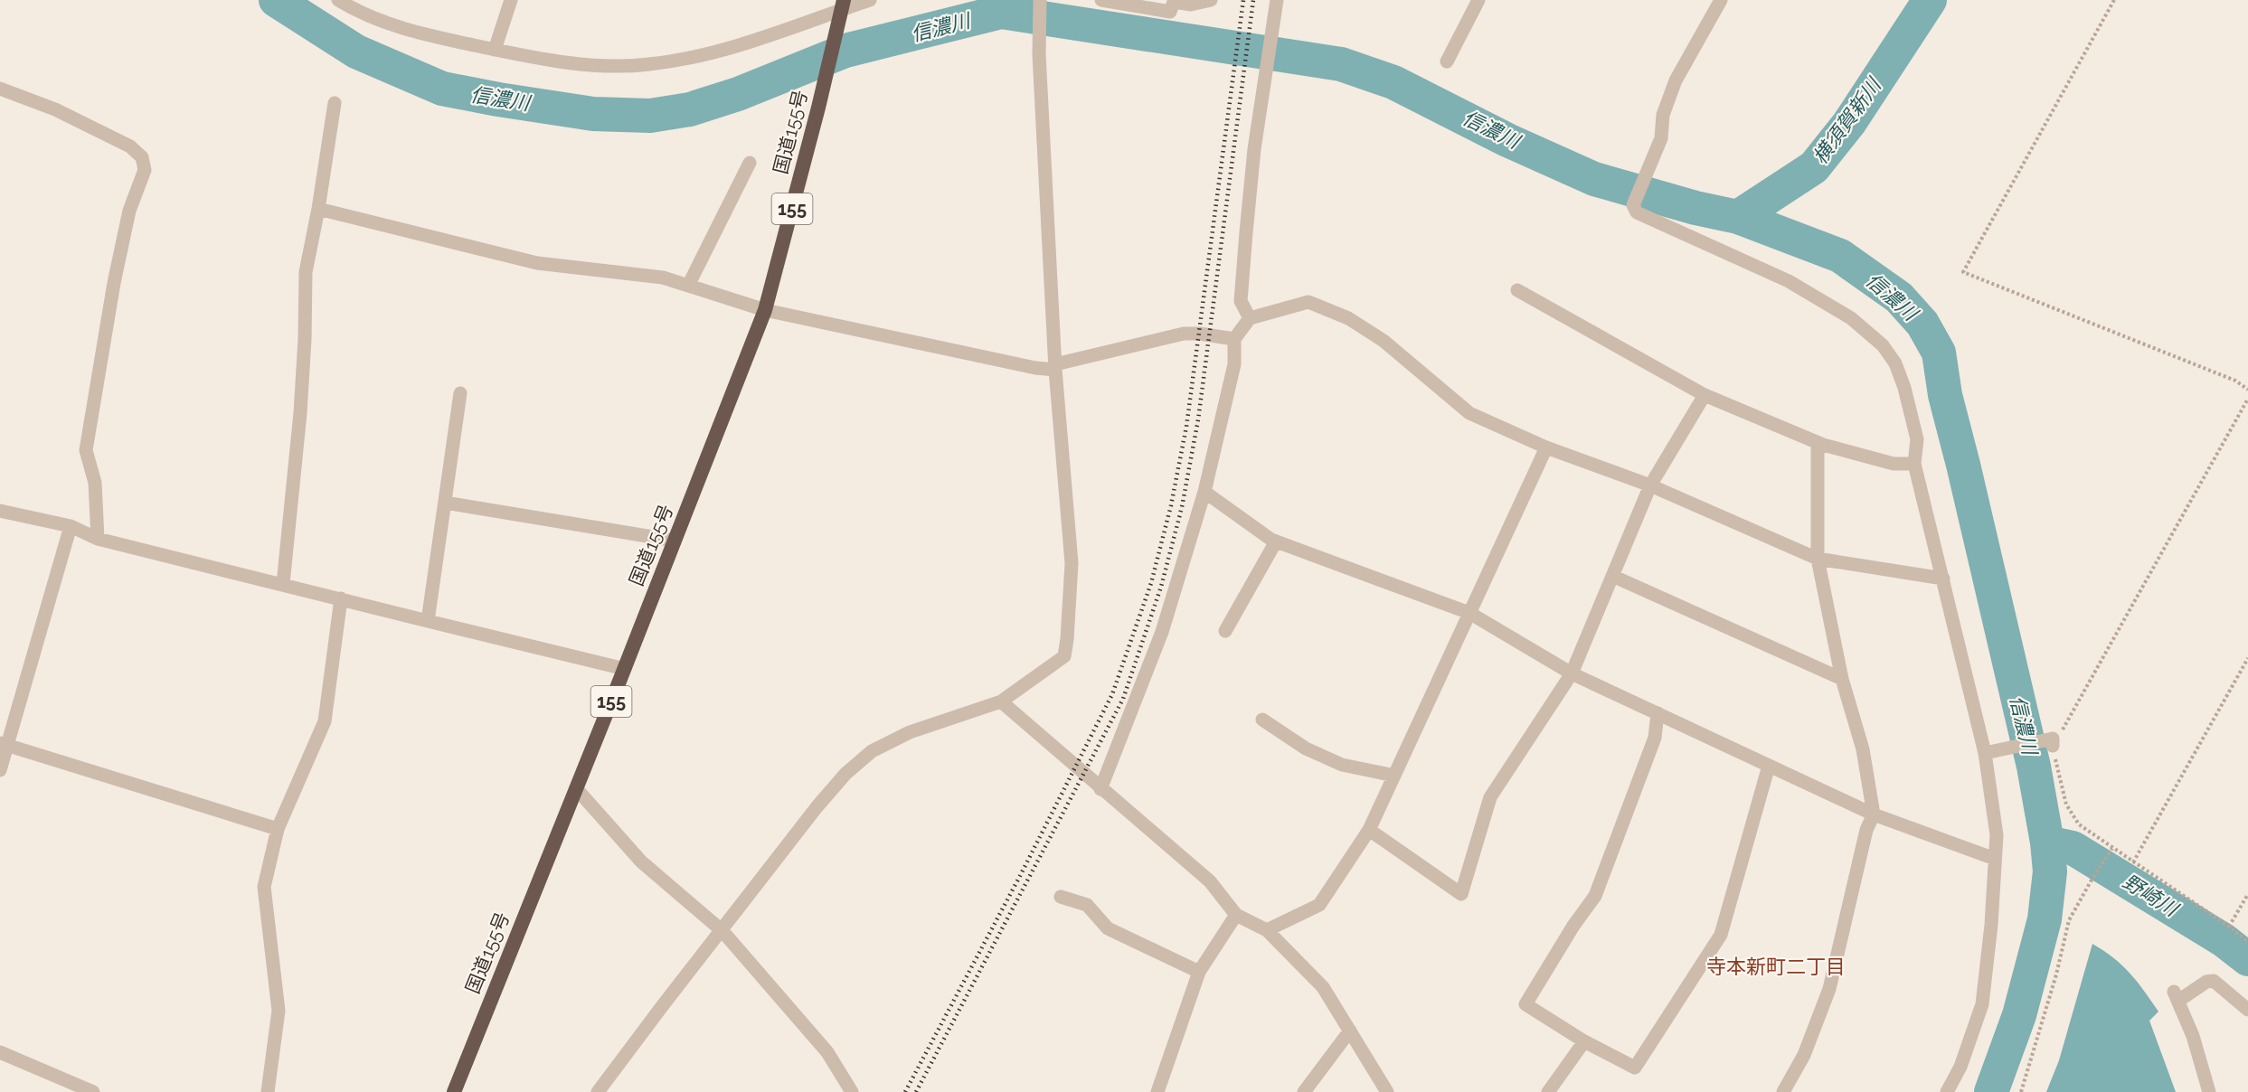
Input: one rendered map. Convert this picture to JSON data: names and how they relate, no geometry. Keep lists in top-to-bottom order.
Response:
{
  "streets": {
    "highway": ["国道155号", "155"]
  },
  "districts": ["寺本新町二丁目"],
  "water": ["信濃川", "横須賀新川", "野崎川"]
}
